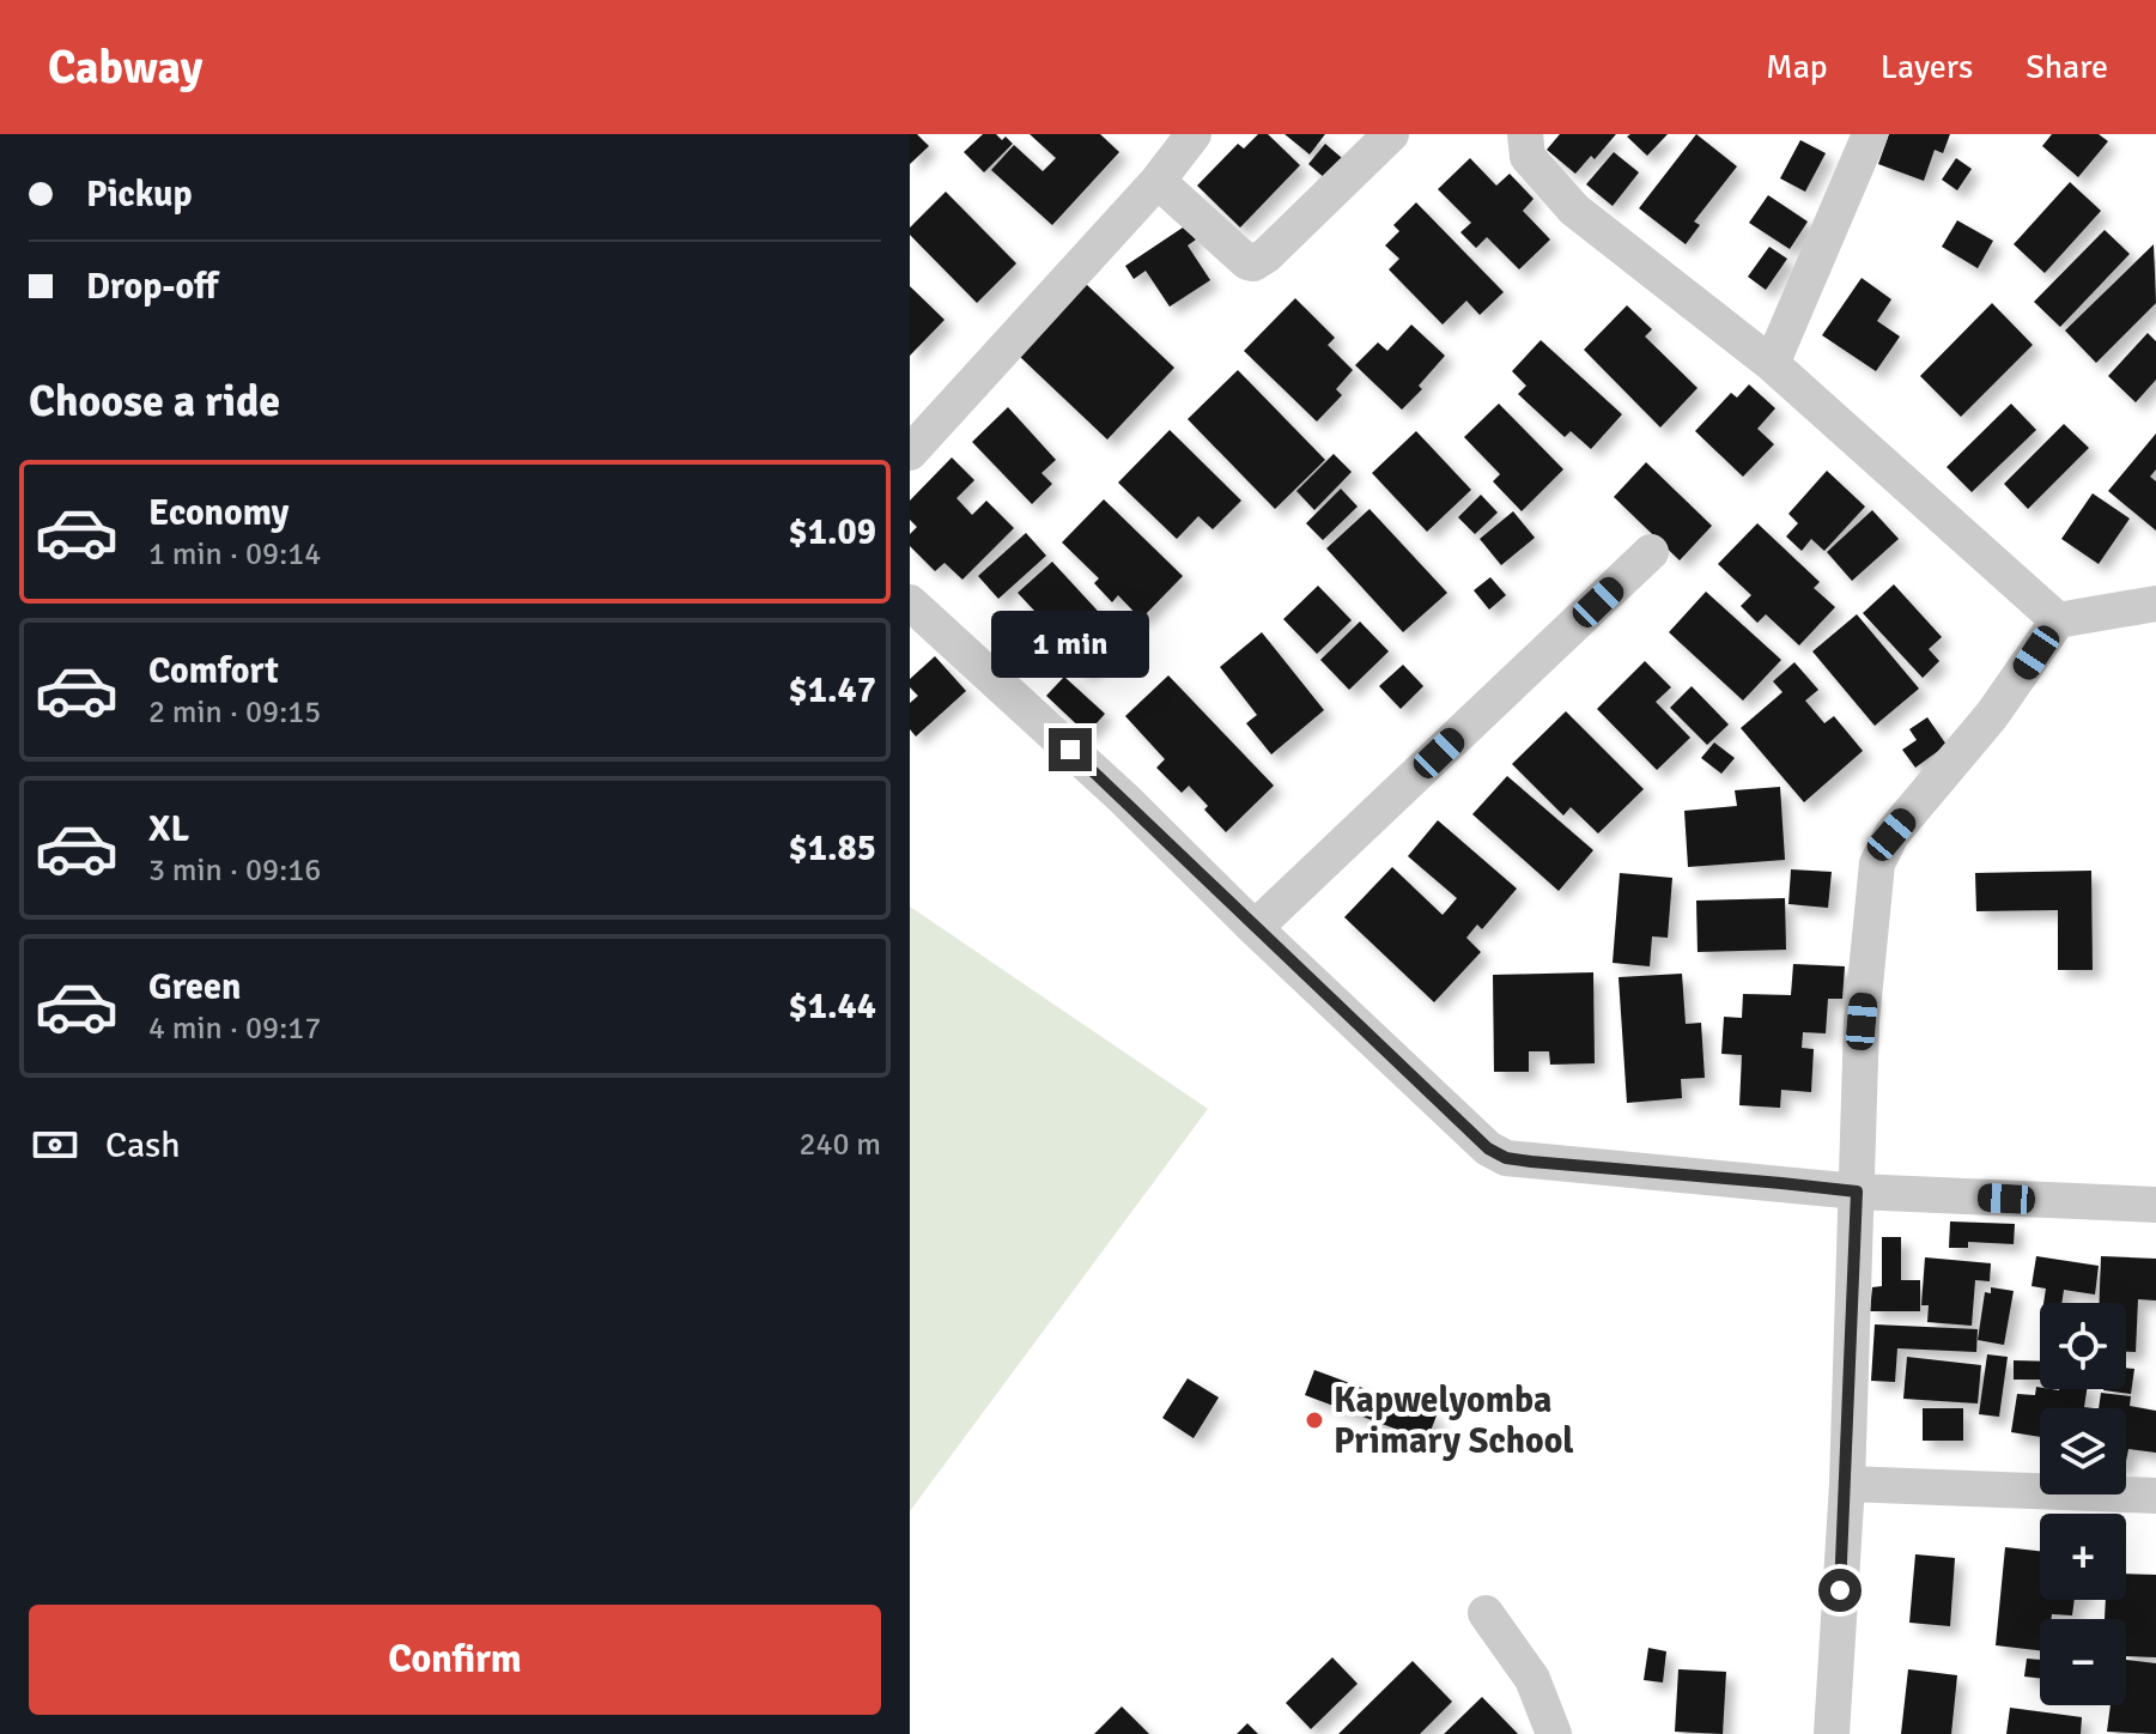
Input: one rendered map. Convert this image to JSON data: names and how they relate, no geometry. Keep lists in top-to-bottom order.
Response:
{
  "places": ["Kapwelyomba Primary School"],
  "page": {
    "header": "Cabway",
    "nav": ["Map", "Layers", "Share"],
    "banner": ["Pickup", "Drop-off"],
    "heading": "Choose a ride",
    "list": [
      {
        "name": "Economy",
        "note": "1 min · 09:14",
        "value": "$1.09"
      },
      {
        "name": "Comfort",
        "note": "2 min · 09:15",
        "value": "$1.47"
      },
      {
        "name": "XL",
        "note": "3 min · 09:16",
        "value": "$1.85"
      },
      {
        "name": "Green",
        "note": "4 min · 09:17",
        "value": "$1.44"
      }
    ],
    "bubble": "1 min",
    "pay": ["Cash", "240 m"],
    "map_buttons": ["+", "−"],
    "buttons": "Confirm"
  }
}
